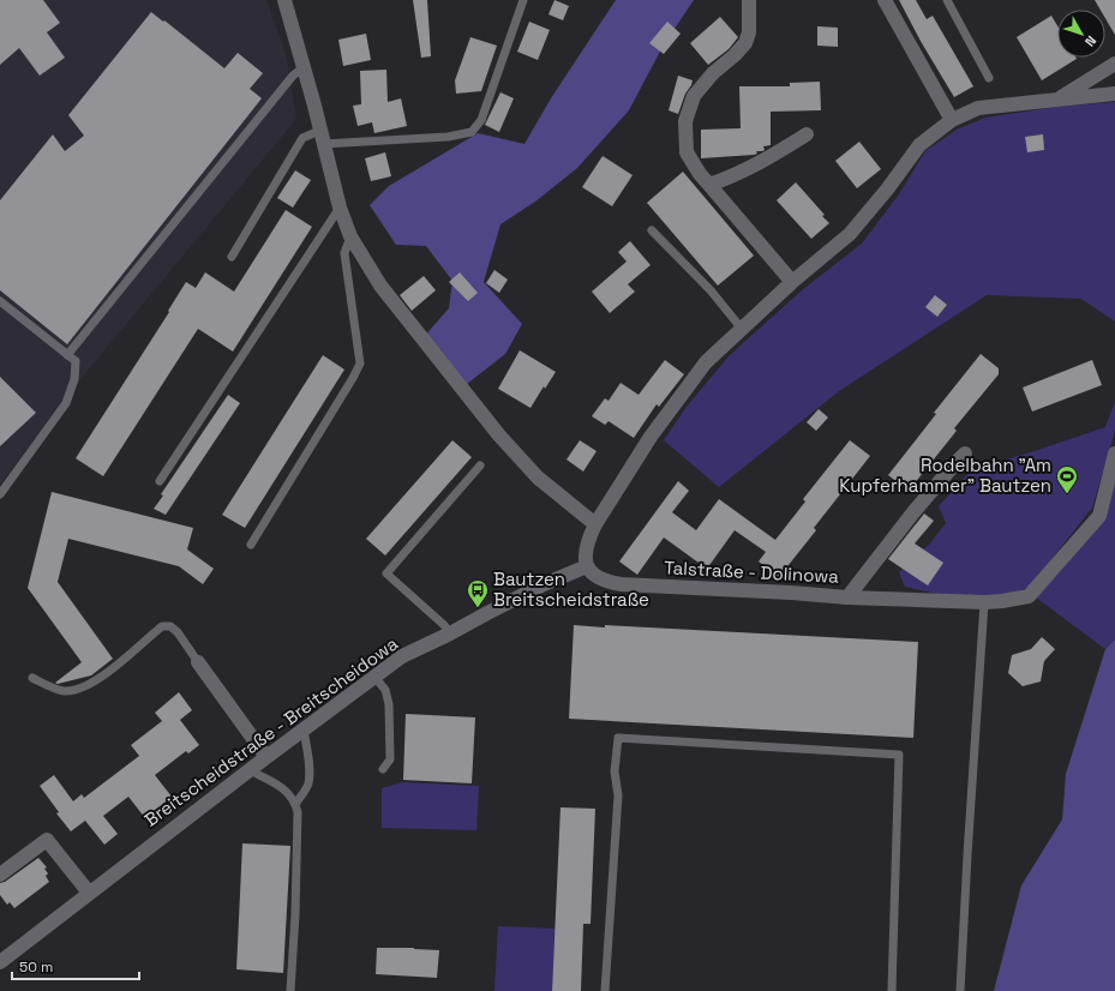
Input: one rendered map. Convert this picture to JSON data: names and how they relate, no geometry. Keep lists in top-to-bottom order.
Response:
{
  "streets": {
    "street": ["Talstraße - Dolinowa", "Breitscheidstraße - Breitscheidowa"]
  },
  "crossings": [
    ["Talstraße - Dolinowa", "Breitscheidstraße - Breitscheidowa"]
  ],
  "places": {
    "sports": ["Rodelbahn \"Am Kupferhammer\" Bautzen"],
    "bus stop": ["Bautzen Breitscheidstraße"]
  },
  "scale_bar": "50 m",
  "north": "bottom right"
}
